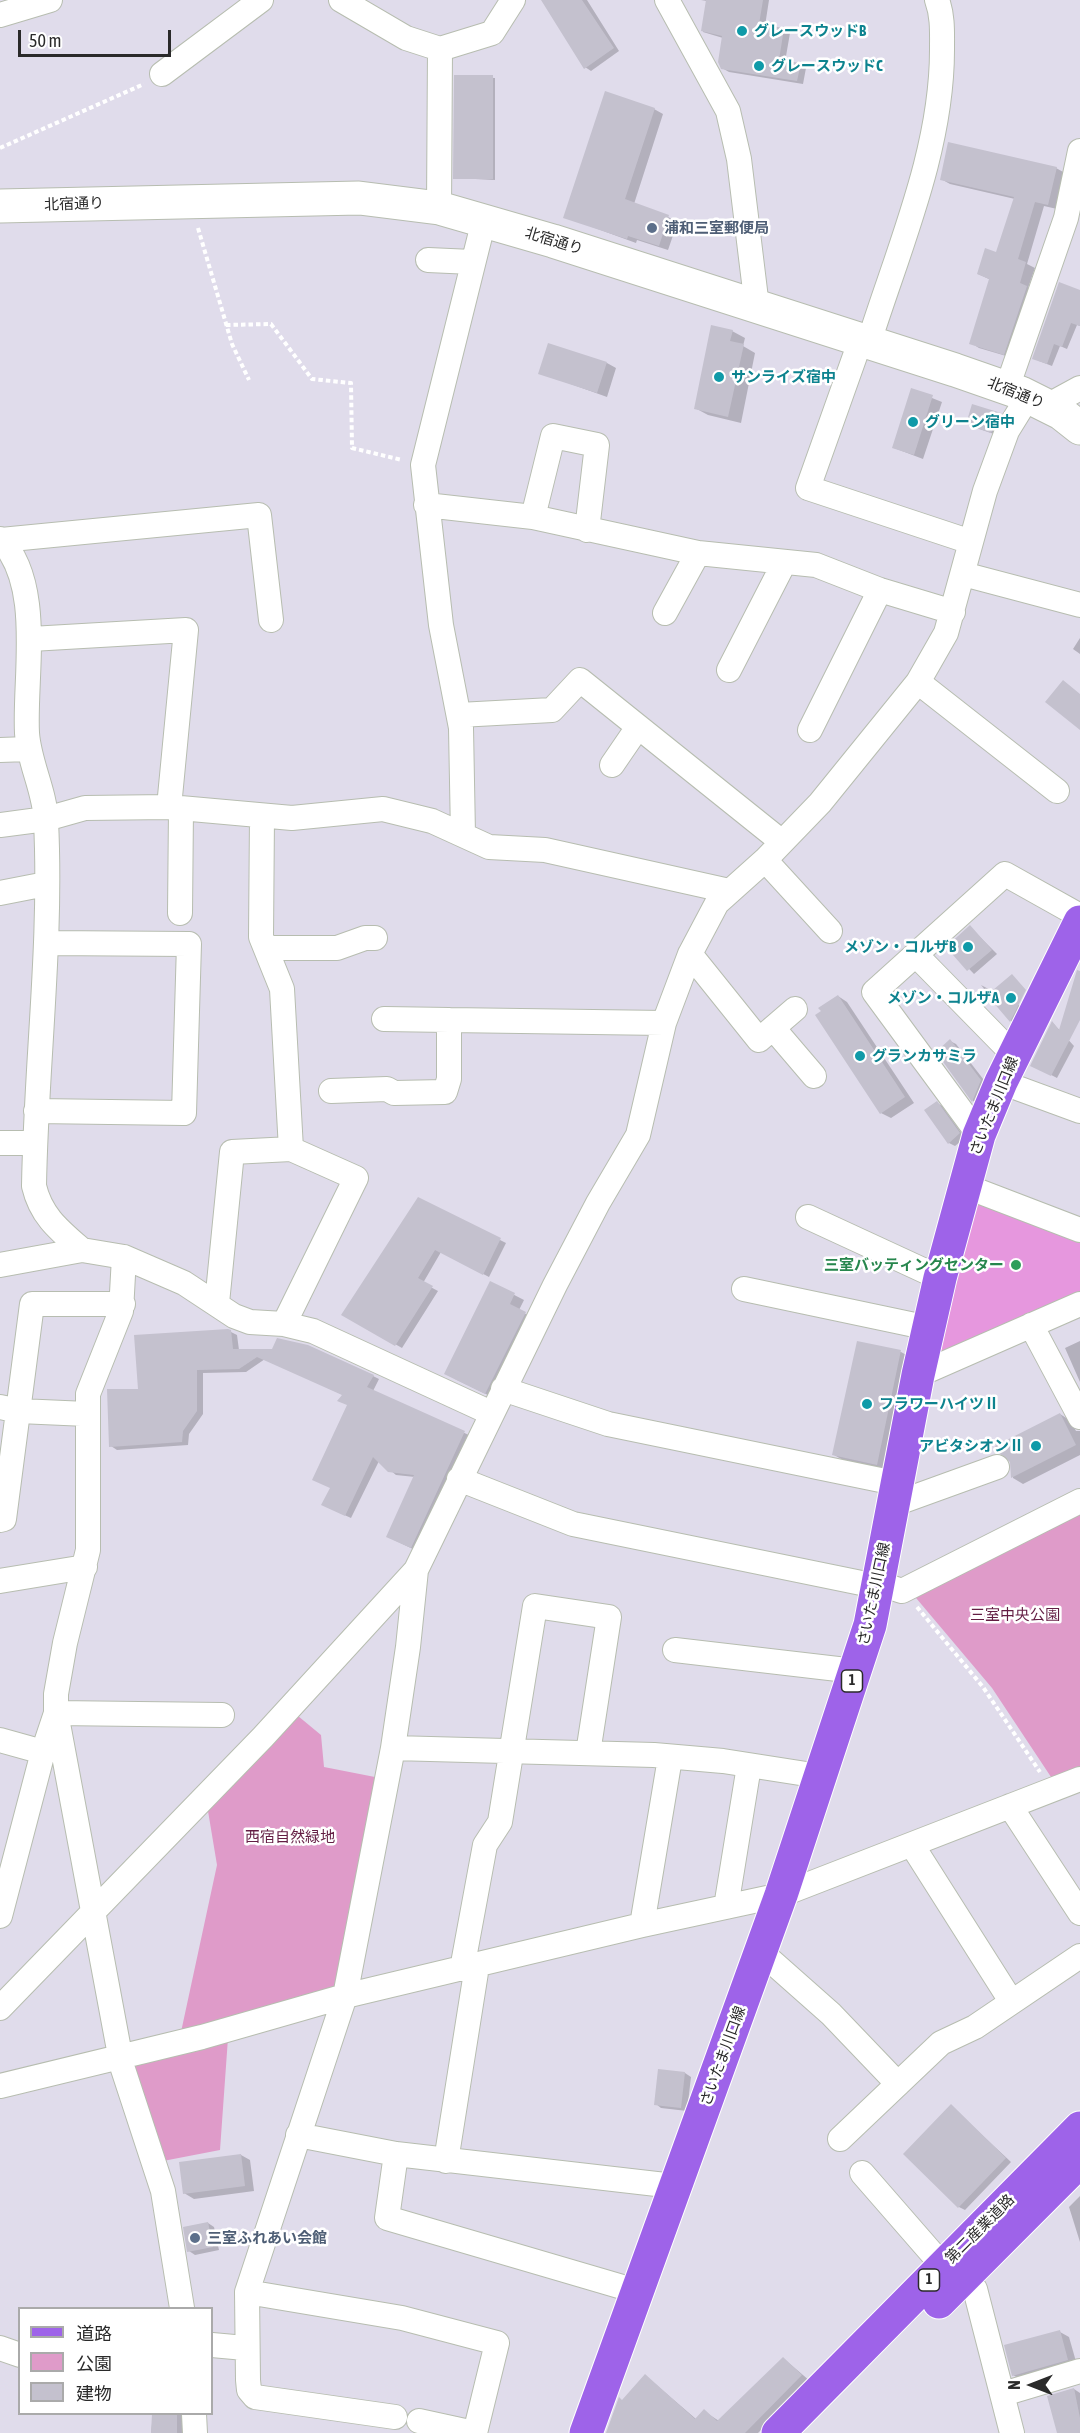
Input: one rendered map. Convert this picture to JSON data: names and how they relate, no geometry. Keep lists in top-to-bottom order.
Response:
{
  "streets": {
    "main road": ["さいたま川口線", "1", "第二産業道路"],
    "street": ["北宿通り"]
  },
  "parks": ["三室中央公園", "西宿自然緑地"],
  "places": [
    "グレースウッドB",
    "グレースウッドC",
    "浦和三室郵便局",
    "サンライズ宿中",
    "グリーン宿中",
    "メゾン・コルザB",
    "メゾン・コルザA",
    "グランカサミラ",
    "三室バッティングセンター",
    "フラワーハイツⅡ",
    "アビタシオンⅡ",
    "三室ふれあい会館"
  ],
  "legend": ["道路", "公園", "建物"],
  "scale_bar": "50 m",
  "north": "left"
}
